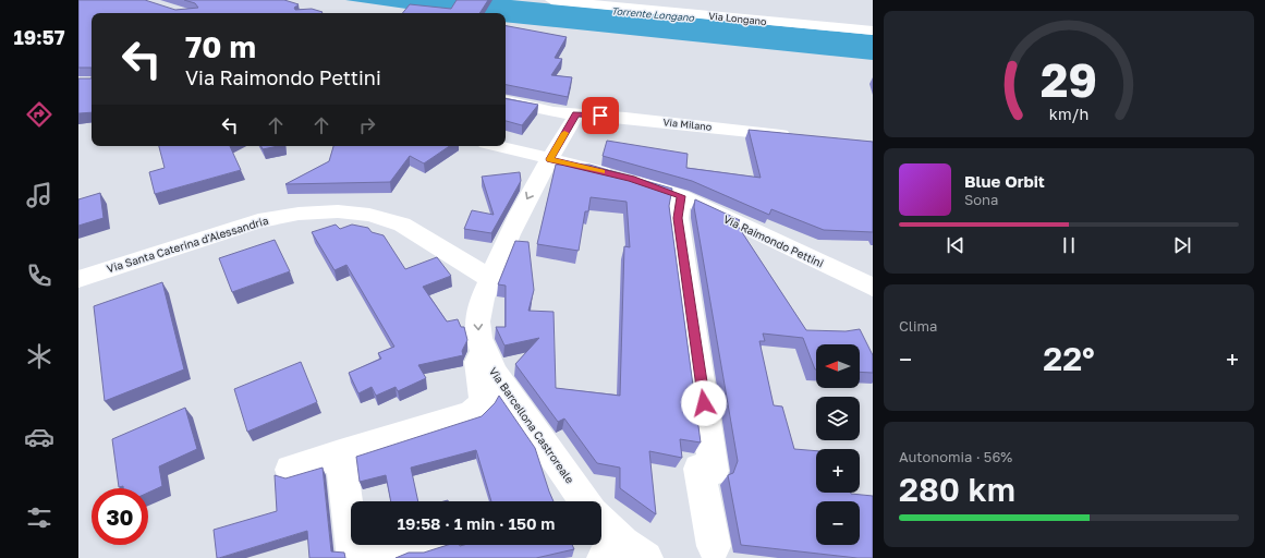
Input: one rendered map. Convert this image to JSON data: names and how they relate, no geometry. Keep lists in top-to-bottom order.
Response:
{
  "streets": {
    "street": [
      "Via Longano",
      "Via Milano",
      "Via Raimondo Pettini",
      "Via Santa Caterina d'Alessandria",
      "Via Barcellona Castroreale"
    ]
  },
  "crossings": [
    ["Via Milano", "Via Barcellona Castroreale"],
    ["Via Raimondo Pettini", "Via Barcellona Castroreale"],
    ["Via Santa Caterina d'Alessandria", "Via Barcellona Castroreale"]
  ],
  "one_way": ["Via Barcellona Castroreale"],
  "water": ["Torrente Longano"],
  "north": "left",
  "page": {
    "tabs": "19:57",
    "turn": ["70 m", "Via Raimondo Pettini"],
    "song": ["Blue Orbit", "Sona"],
    "tile": [
      "Clima",
      ["Autonomia · 56%", "280 km"]
    ],
    "heat": ["−", "22°", "+"],
    "map_buttons": ["+", "−"],
    "limit": "30",
    "trip": "19:58 · 1 min · 150 m",
    "gauge": ["29", "km/h"]
  }
}
